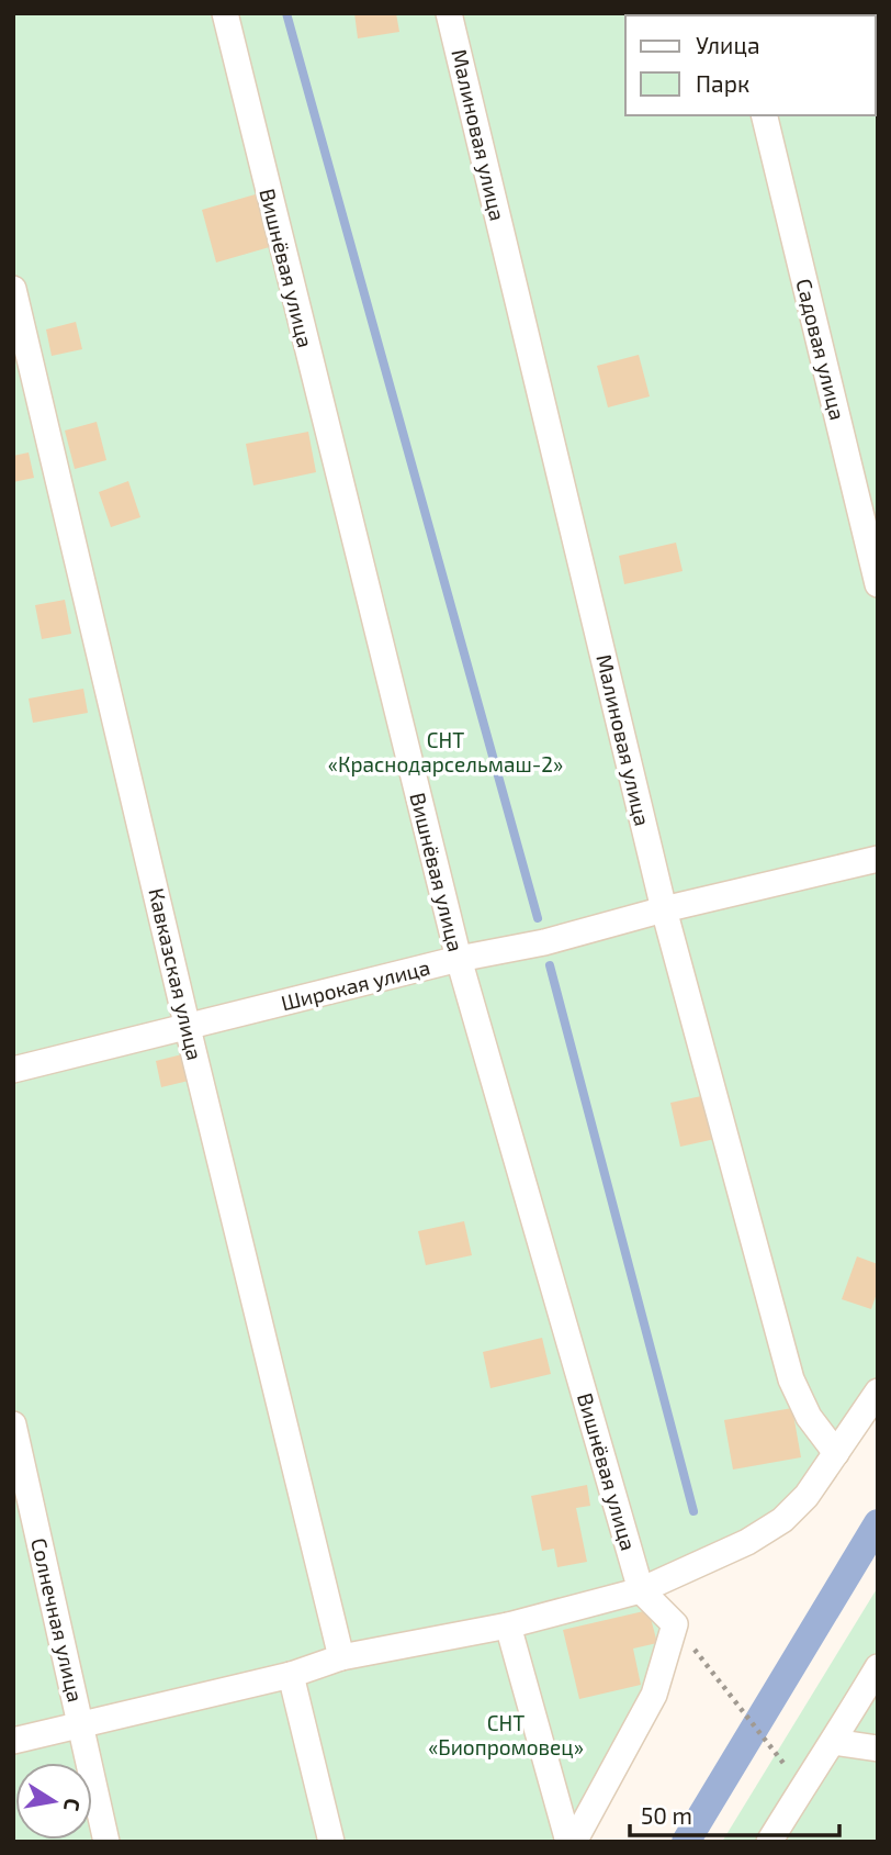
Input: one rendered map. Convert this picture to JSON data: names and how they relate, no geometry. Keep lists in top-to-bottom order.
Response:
{
  "streets": {
    "street": [
      "Малиновая улица",
      "Вишнёвая улица",
      "Садовая улица",
      "Кавказская улица",
      "Широкая улица",
      "Солнечная улица"
    ]
  },
  "crossings": [
    ["Малиновая улица", "Широкая улица"],
    ["Вишнёвая улица", "Широкая улица"],
    ["Кавказская улица", "Широкая улица"]
  ],
  "parks": ["СНТ «Краснодарсельмаш-2»", "СНТ «Биопромовец»"],
  "legend": ["Улица", "Парк"],
  "scale_bar": "50 m",
  "north": "right"
}
